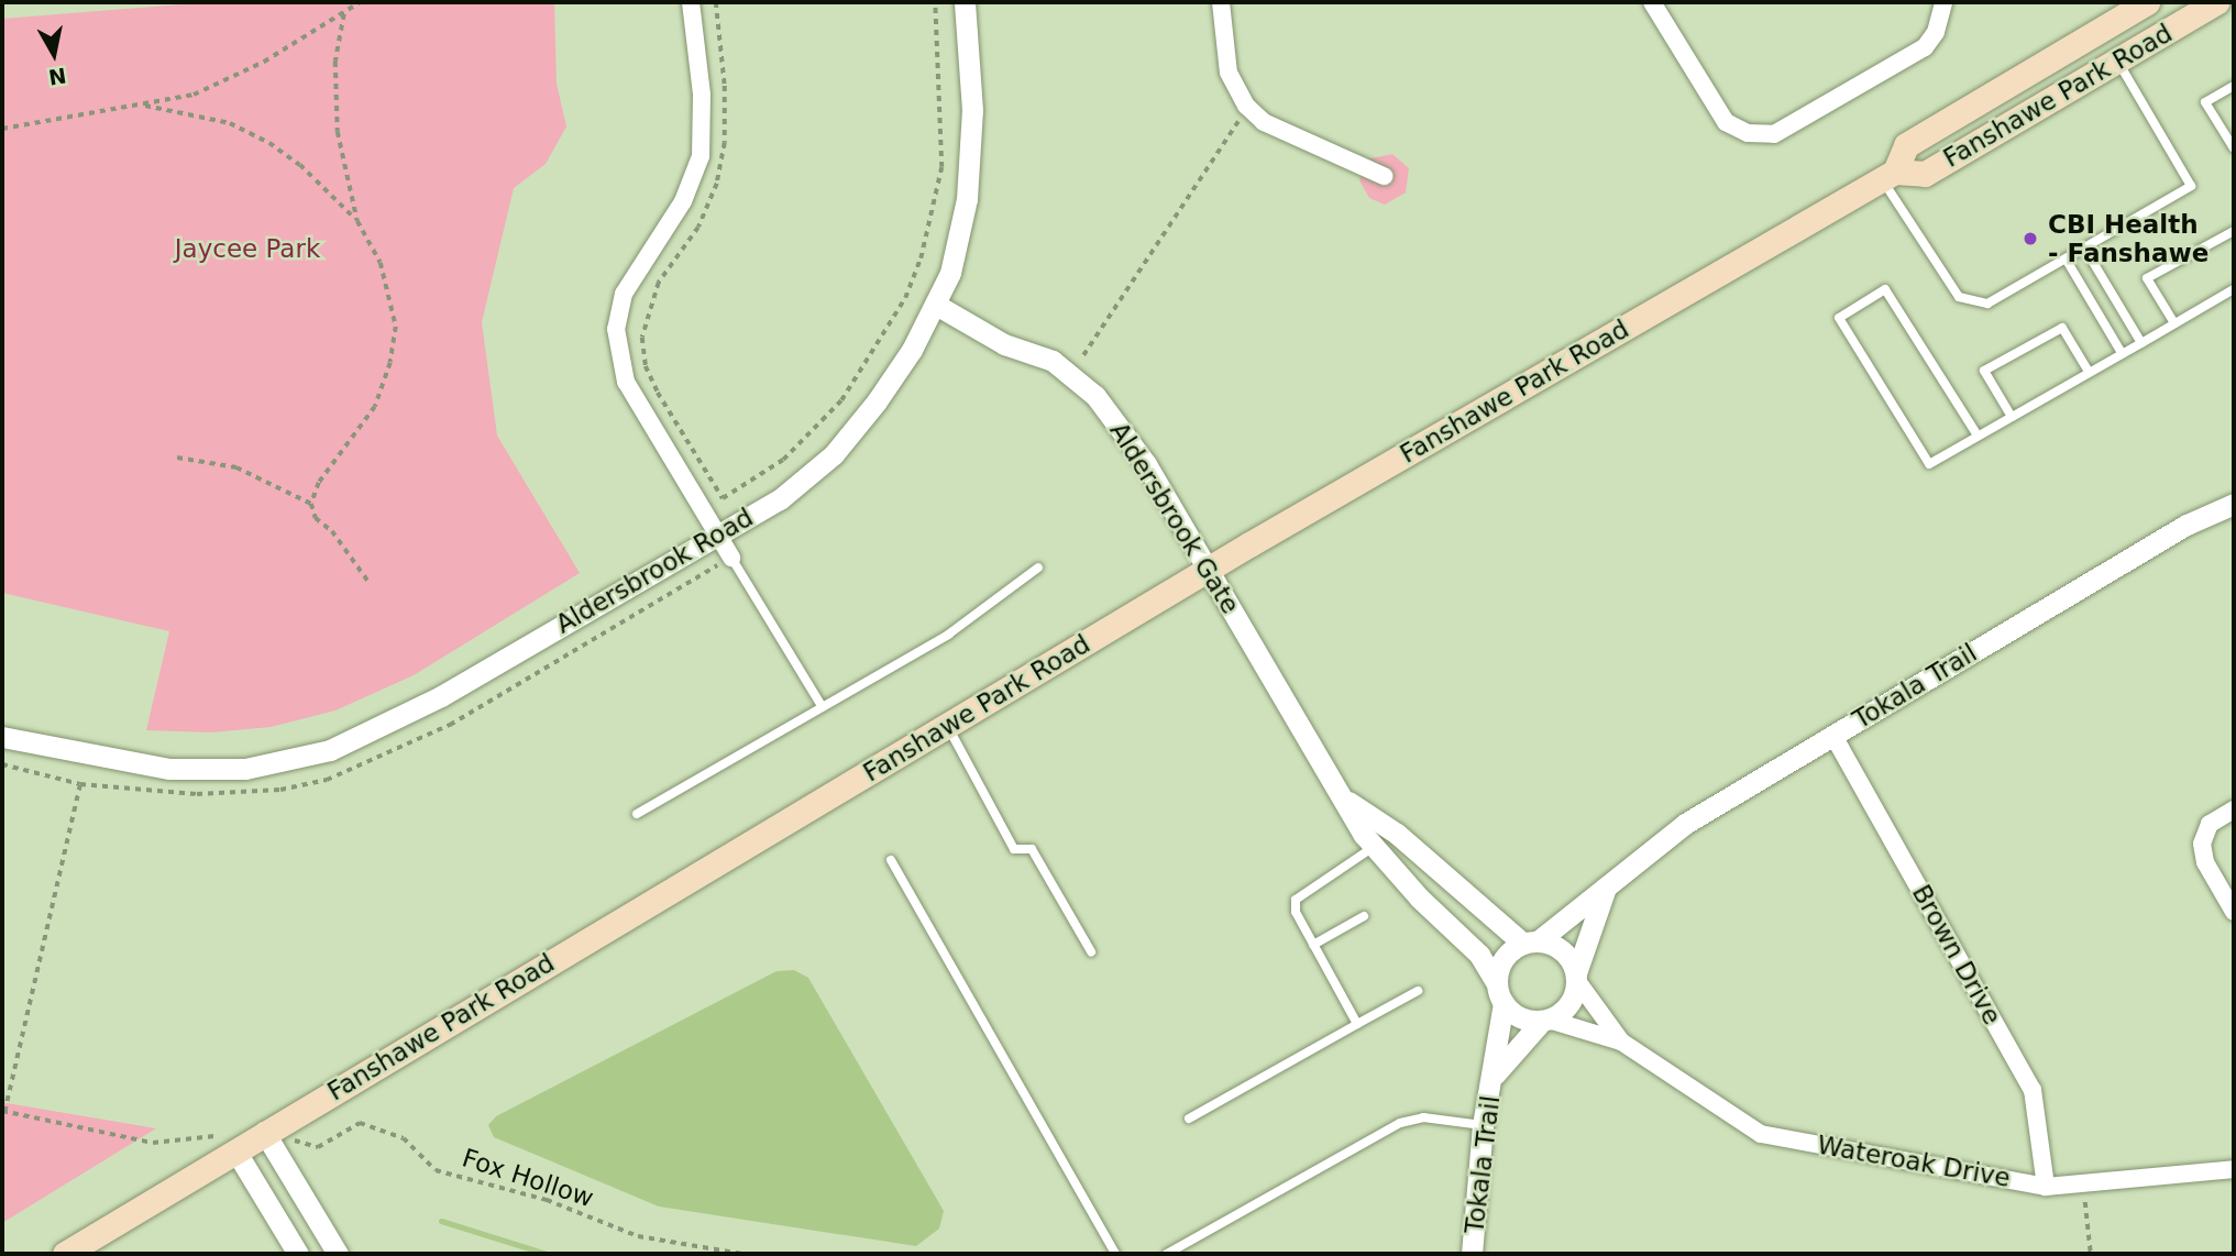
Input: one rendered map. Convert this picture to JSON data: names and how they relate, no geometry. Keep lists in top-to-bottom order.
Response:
{
  "streets": {
    "main road": ["Fanshawe Park Road"],
    "street": [
      "Aldersbrook Gate",
      "Aldersbrook Road",
      "Tokala Trail",
      "Brown Drive",
      "Wateroak Drive"
    ],
    "path": ["Fox Hollow"]
  },
  "crossings": [
    ["Fanshawe Park Road", "Aldersbrook Gate"],
    ["Fanshawe Park Road", "Fox Hollow"],
    ["Aldersbrook Gate", "Aldersbrook Road"],
    ["Aldersbrook Gate", "Tokala Trail"],
    ["Aldersbrook Gate", "Wateroak Drive"],
    ["Tokala Trail", "Brown Drive"],
    ["Tokala Trail", "Wateroak Drive"],
    ["Brown Drive", "Wateroak Drive"]
  ],
  "parks": ["Jaycee Park"],
  "places": ["CBI Health - Fanshawe"],
  "north": "bottom"
}
